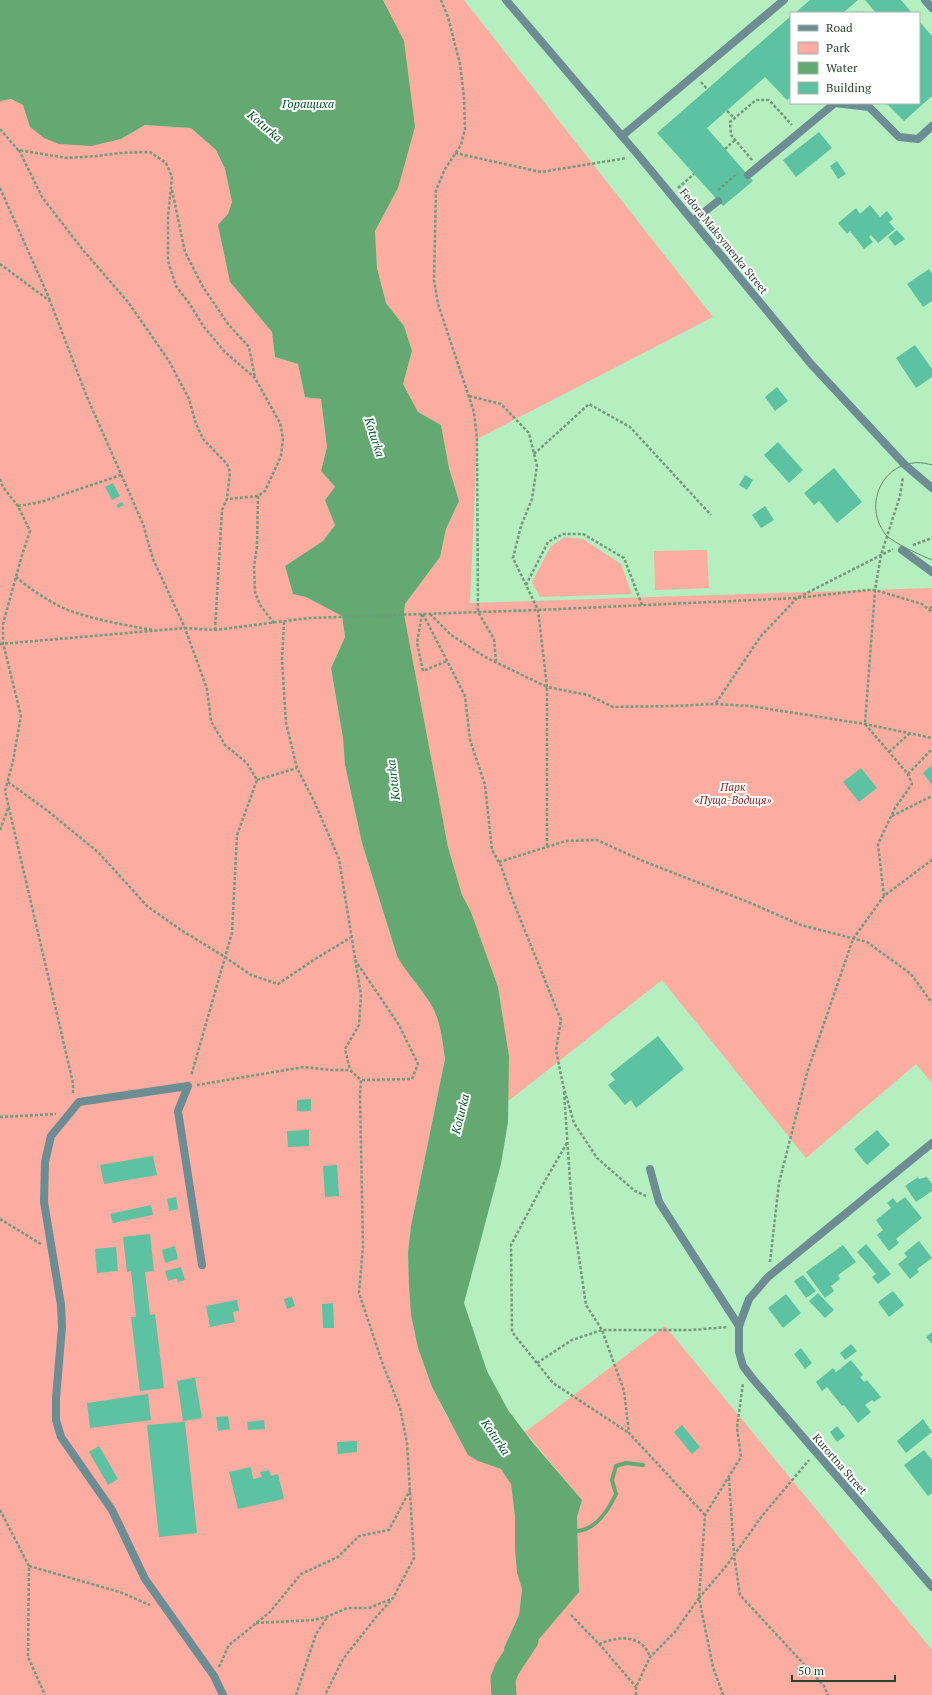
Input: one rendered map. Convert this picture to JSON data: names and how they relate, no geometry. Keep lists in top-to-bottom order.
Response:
{
  "streets": {
    "street": ["Fedora Maksymenka Street", "Kurortna Street"]
  },
  "water": ["Горащиха", "Koturka"],
  "parks": ["Парк «Пуща-Водиця»"],
  "legend": [
    "Road",
    "Park",
    "Water",
    "Building"
  ],
  "scale_bar": "50 m"
}
